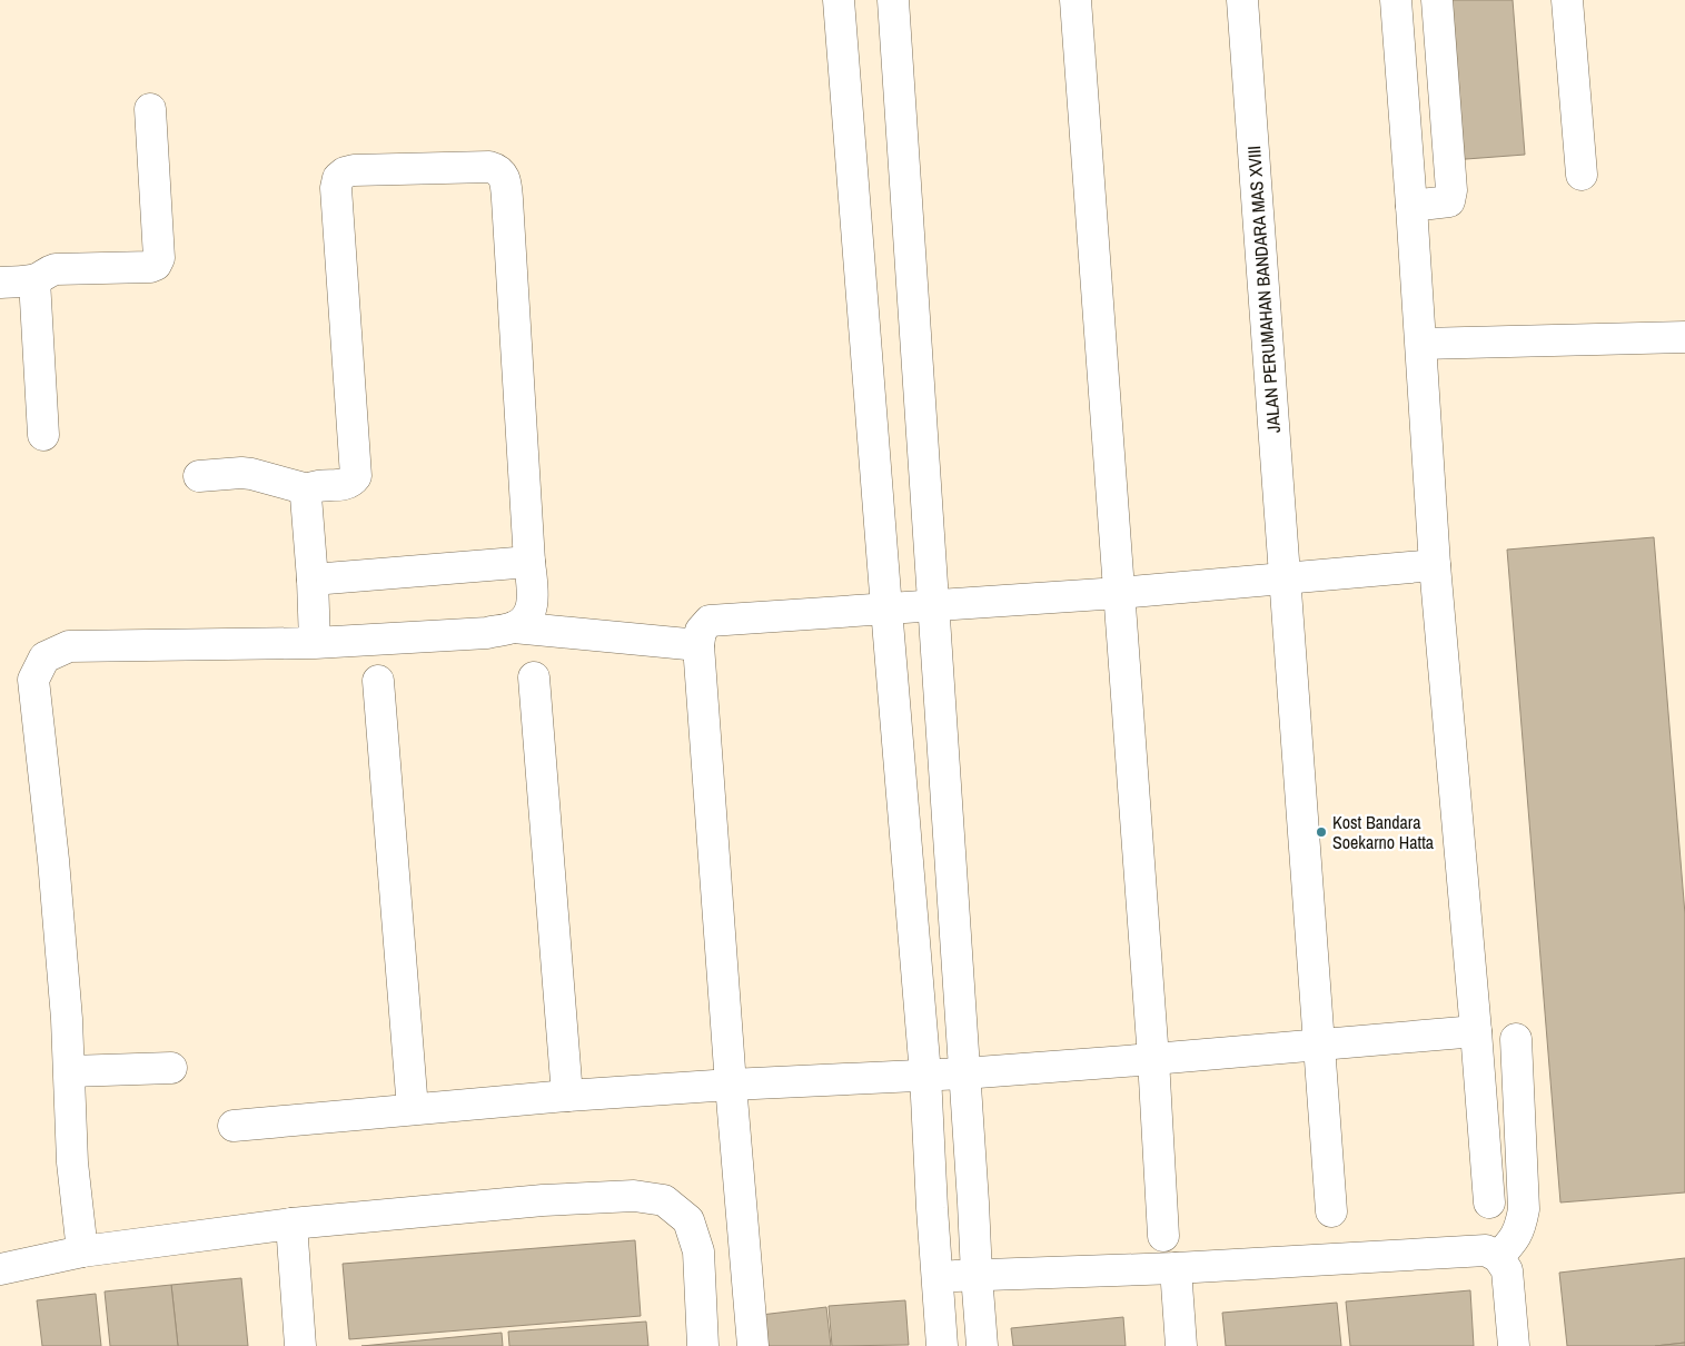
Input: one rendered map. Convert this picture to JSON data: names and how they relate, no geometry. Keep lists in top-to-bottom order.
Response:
{
  "streets": {
    "street": ["JALAN PERUMAHAN BANDARA MAS XVIII"]
  },
  "places": ["Kost Bandara Soekarno Hatta"]
}
